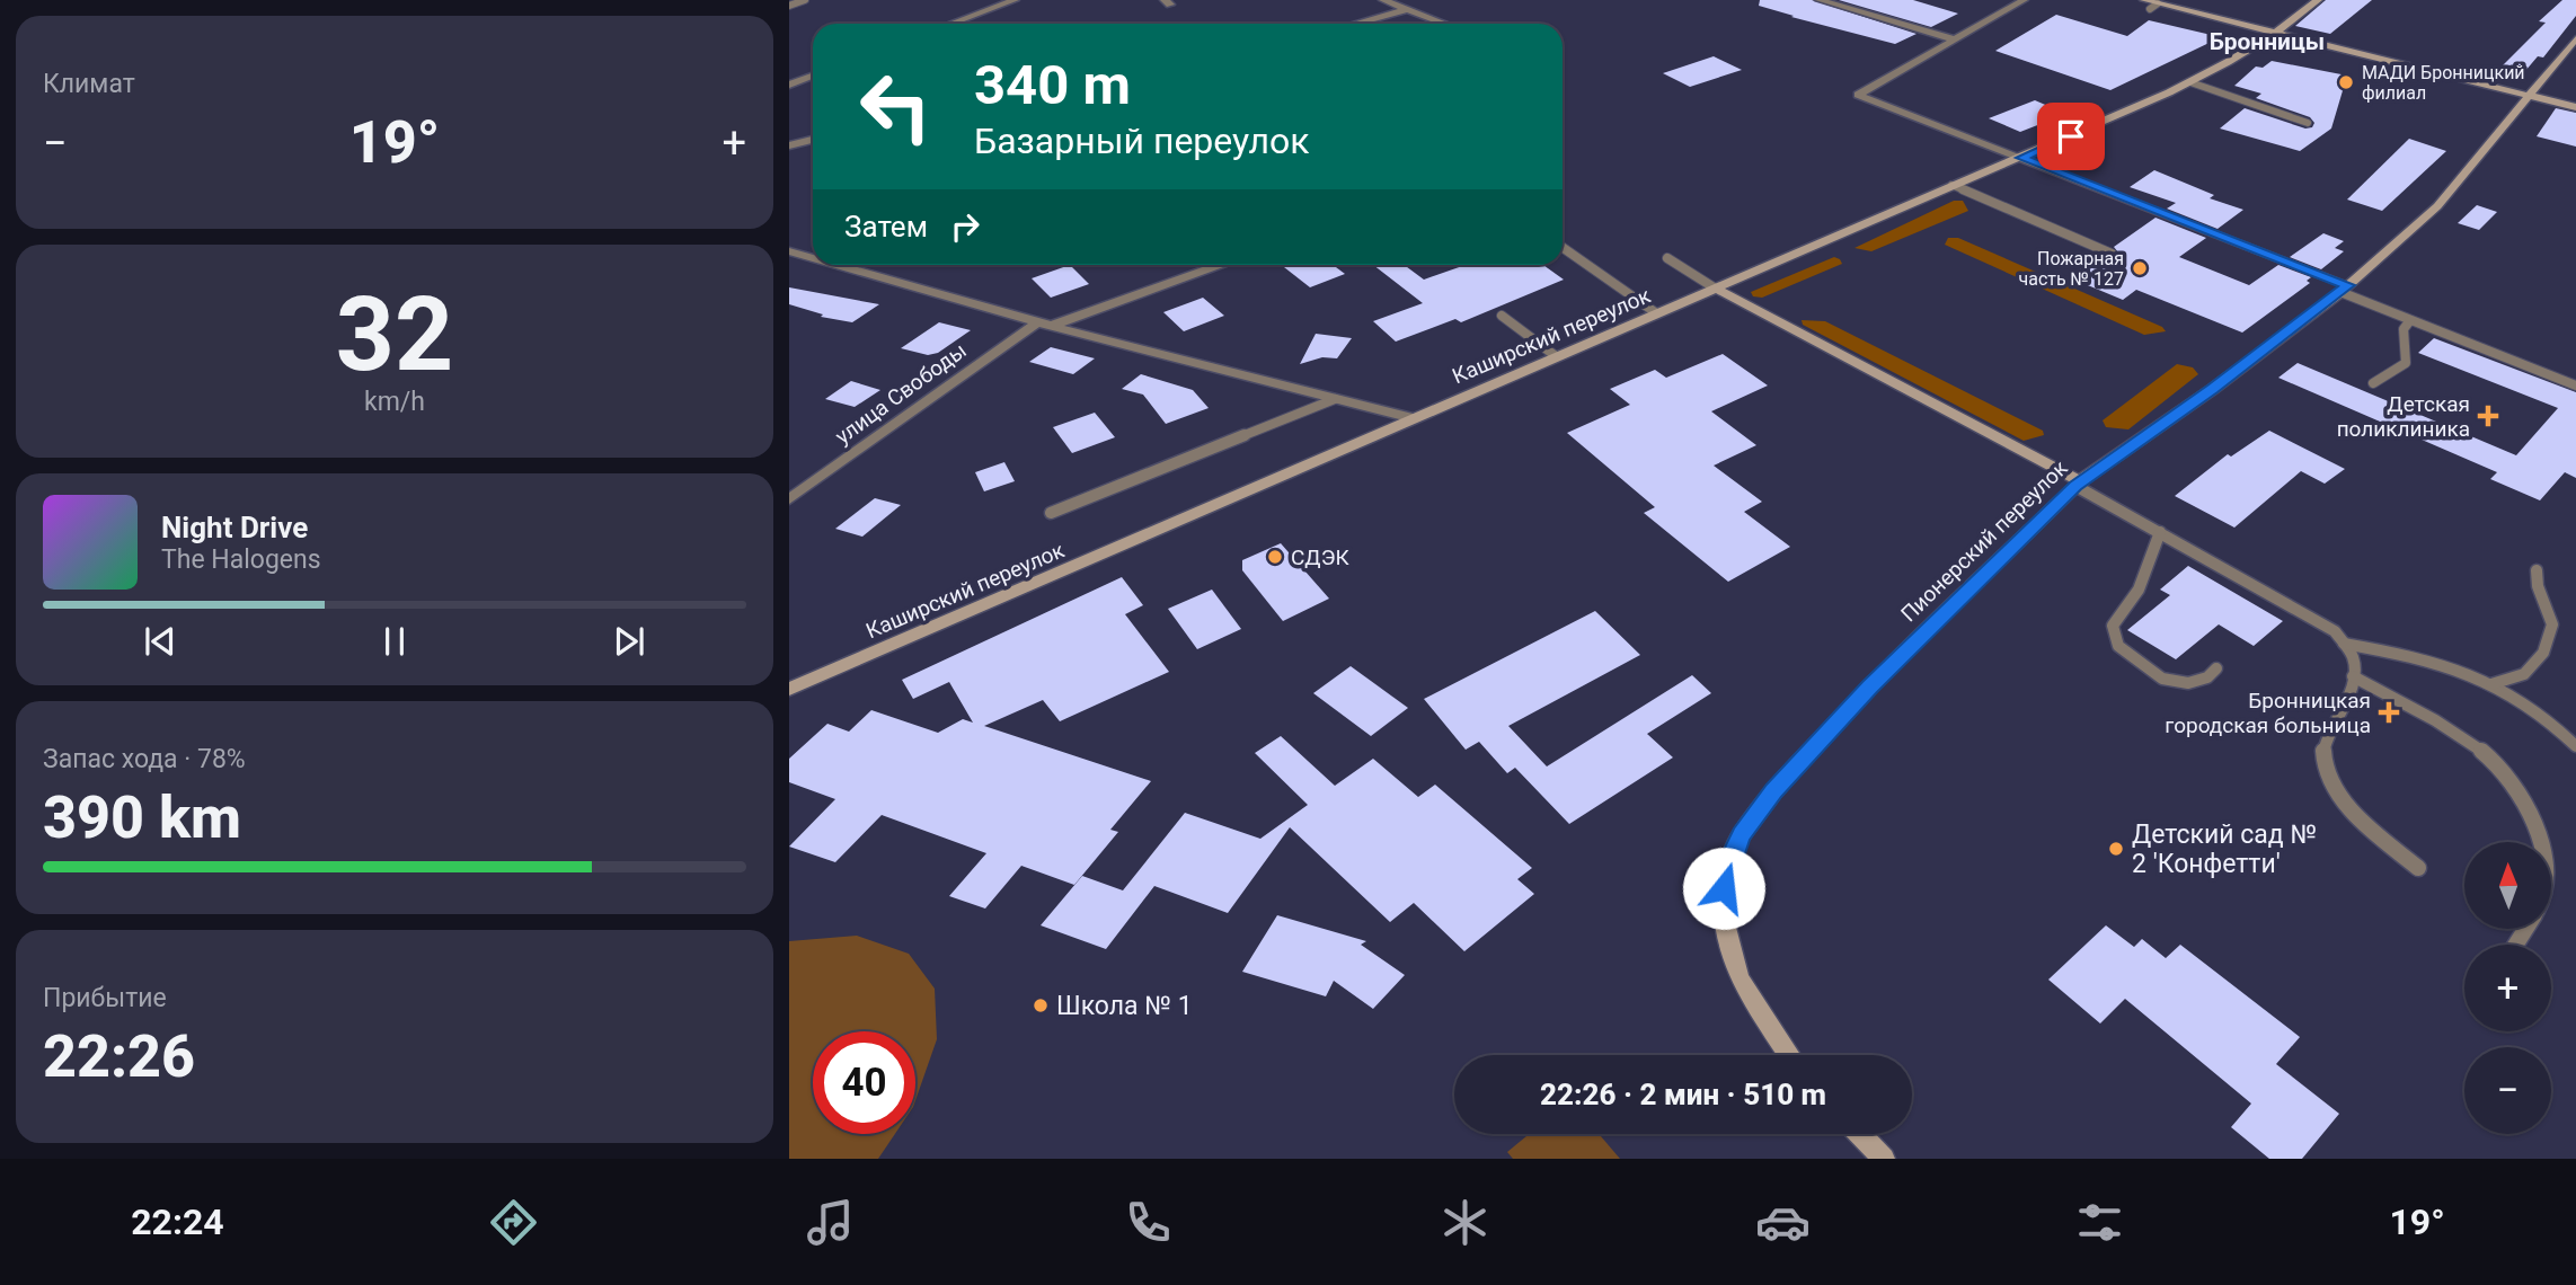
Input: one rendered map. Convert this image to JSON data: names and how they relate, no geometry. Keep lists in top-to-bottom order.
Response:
{
  "streets": {
    "street": ["Каширский переулок", "улица Свободы", "Пионерский переулок"]
  },
  "districts": ["Бронницы"],
  "places": {
    "other": [
      "МАДИ Бронницкий филиал",
      "Пожарная часть № 127",
      "СДЭК",
      "Детский сад № 2 'Конфетти'",
      "Школа № 1"
    ],
    "health": ["Детская поликлиника", "Бронницкая городская больница"]
  },
  "north": "top",
  "page": {
    "tile": [
      "Климат",
      ["32", "km/h"],
      ["Запас хода · 78%", "390 km"],
      ["Прибытие", "22:26"]
    ],
    "turn": ["340 m", "Базарный переулок"],
    "heat": ["−", "19°", "+"],
    "then": "Затем",
    "song": ["Night Drive", "The Halogens"],
    "map_buttons": ["+", "−"],
    "limit": "40",
    "trip": "22:26 · 2 мин · 510 m",
    "tabs": ["22:24", "19°"]
  }
}
